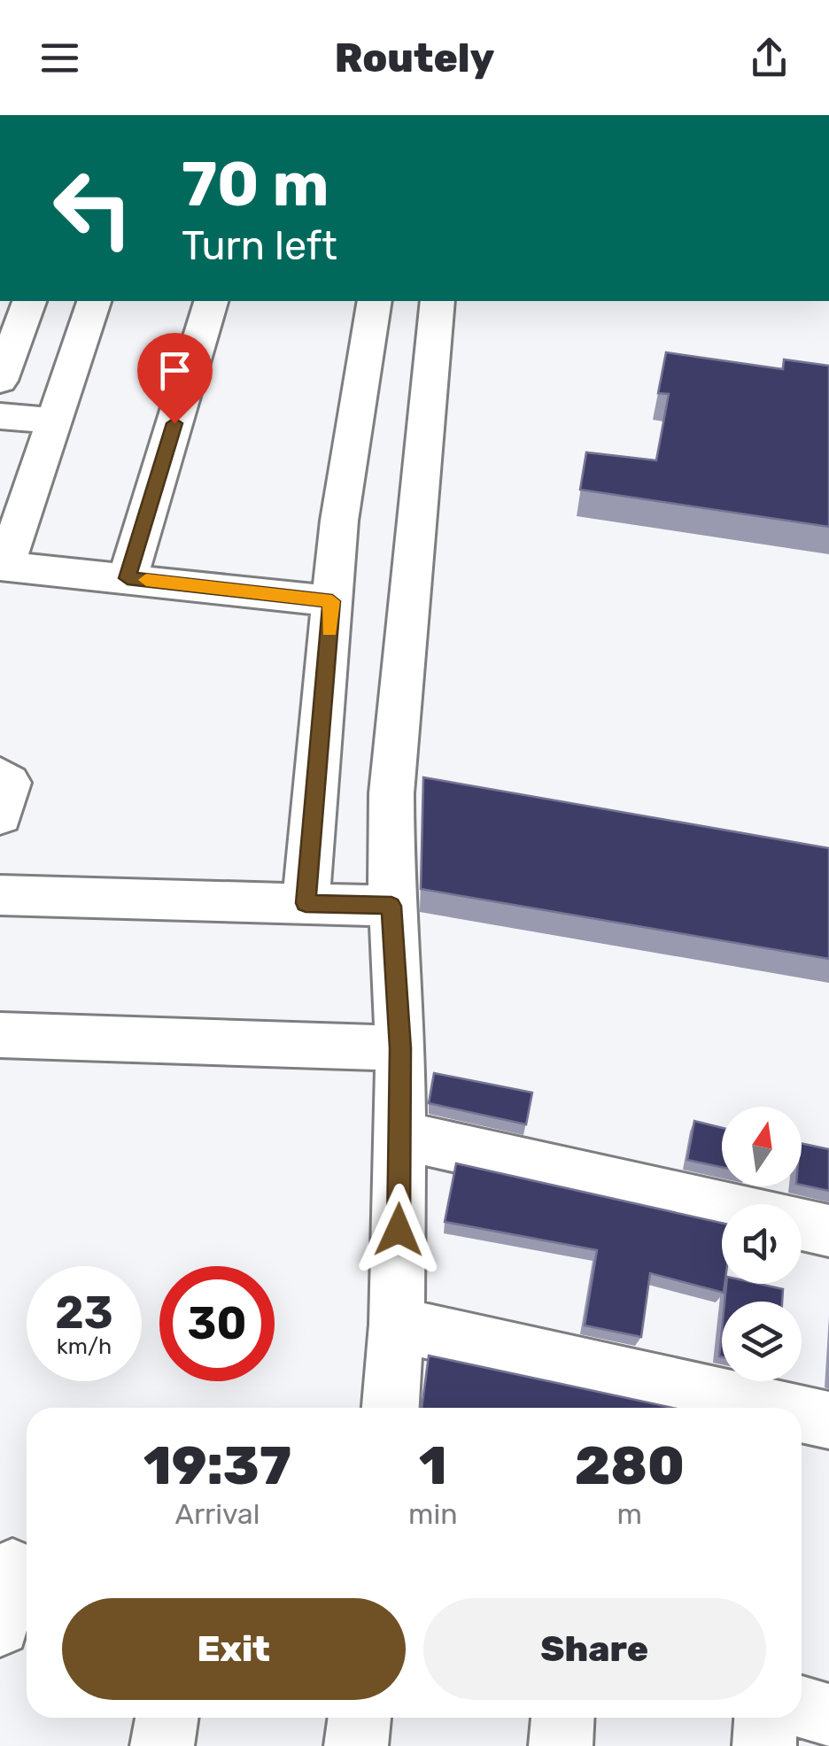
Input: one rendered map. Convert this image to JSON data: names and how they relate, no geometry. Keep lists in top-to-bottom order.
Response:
{
  "north": "top",
  "page": {
    "header": "Routely",
    "turn": ["70 m", "Turn left"],
    "speed": "23 km/h",
    "limit": "30",
    "eta": [
      "19:37",
      "Arrival",
      "1",
      "min",
      "280",
      "m"
    ],
    "buttons": ["Exit", "Share"]
  }
}
